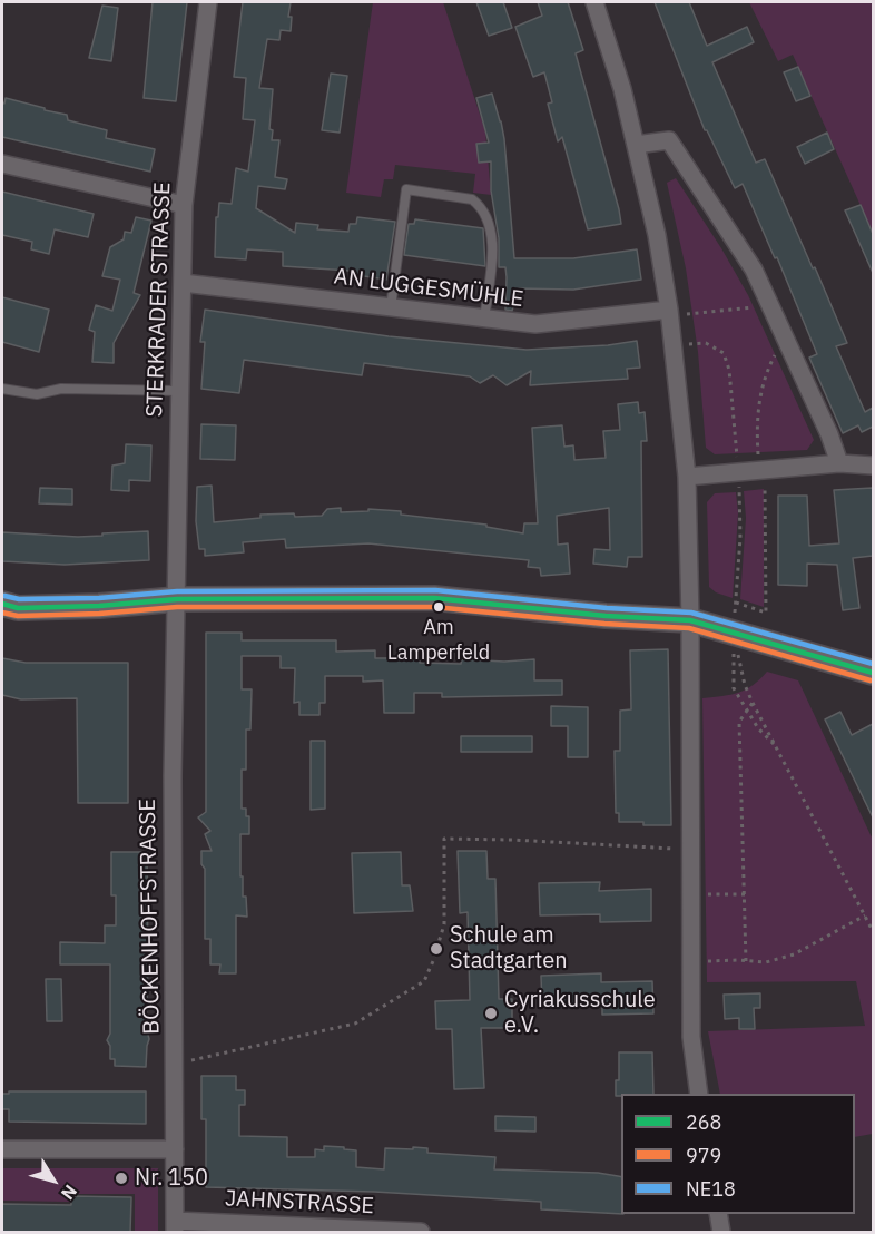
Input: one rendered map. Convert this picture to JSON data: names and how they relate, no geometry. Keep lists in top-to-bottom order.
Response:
{
  "streets": {
    "street": [
      "AN LUGGESMÜHLE",
      "STERKRADER STRASSE",
      "BÖCKENHOFFSTRASSE",
      "JAHNSTRASSE"
    ]
  },
  "crossings": [
    ["AN LUGGESMÜHLE", "STERKRADER STRASSE"],
    ["STERKRADER STRASSE", "BÖCKENHOFFSTRASSE"],
    ["BÖCKENHOFFSTRASSE", "JAHNSTRASSE"]
  ],
  "places": [
    "Am Lamperfeld",
    "Schule am Stadtgarten",
    "Cyriakusschule e.V.",
    "Nr. 150"
  ],
  "lines": ["transit line NE18", "transit line 268", "transit line 979"],
  "legend": ["268", "979", "NE18"],
  "north": "bottom right"
}
